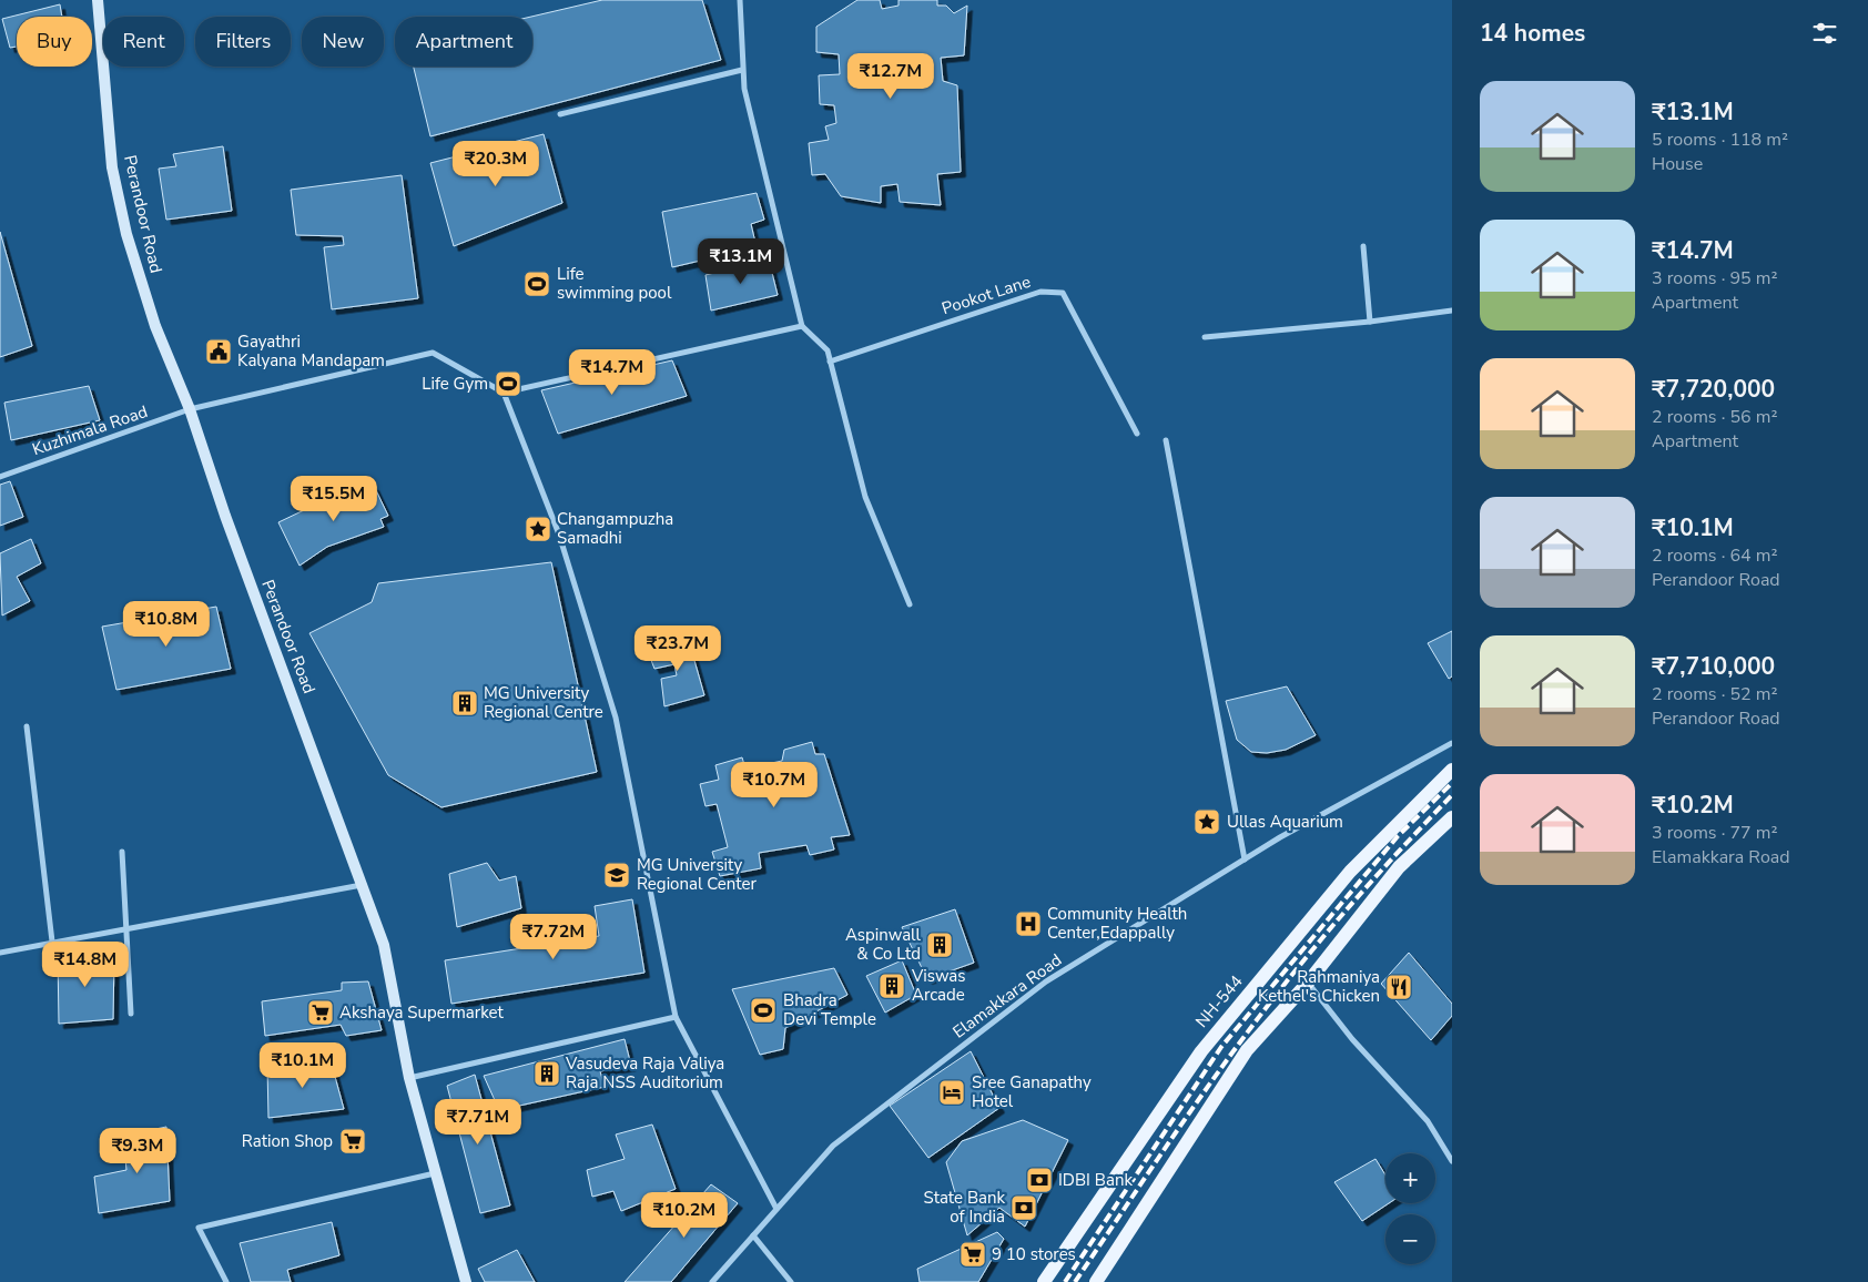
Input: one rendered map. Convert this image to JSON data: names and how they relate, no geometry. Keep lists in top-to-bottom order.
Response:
{
  "streets": {
    "main road": ["Perandoor Road", "NH-544"],
    "street": ["Pookot Lane", "Kuzhimala Road", "Elamakkara Road"]
  },
  "crossings": [
    ["Perandoor Road", "Kuzhimala Road"]
  ],
  "places": {
    "sports": ["Life swimming pool", "Life Gym", "Bhadra Devi Temple"],
    "public building": ["Gayathri Kalyana Mandapam"],
    "place": ["Changampuzha Samadhi", "Ullas Aquarium"],
    "building": [
      "MG University Regional Centre",
      "Aspinwall & Co Ltd",
      "Viswas Arcade",
      "Vasudeva Raja Valiya Raja NSS Auditorium"
    ],
    "school or university": ["MG University Regional Center"],
    "hospital": ["Community Health Center,Edappally"],
    "restaurant": ["Rahmaniya Kethel's Chicken"],
    "supermarket": ["Akshaya Supermarket", "Ration Shop", "9 10 stores"],
    "hotel": ["Sree Ganapathy Hotel"],
    "bank": ["IDBI Bank", "State Bank of India"]
  },
  "page": {
    "heading": "14 homes",
    "chip": [
      "Buy",
      "Rent",
      "Filters",
      "New",
      "Apartment"
    ],
    "price": [
      "₹12.7M",
      "₹20.3M",
      "₹13.1M",
      "₹14.7M",
      "₹15.5M",
      "₹10.8M",
      "₹23.7M",
      "₹10.7M",
      "₹7.72M",
      "₹14.8M",
      "₹10.1M",
      "₹7.71M",
      "₹9.3M",
      "₹10.2M"
    ],
    "list": [
      {
        "name": "₹13.1M",
        "note": "5 rooms · 118 m² · House"
      },
      {
        "name": "₹14.7M",
        "note": "3 rooms · 95 m² · Apartment"
      },
      {
        "name": "₹7,720,000",
        "note": "2 rooms · 56 m² · Apartment"
      },
      {
        "name": "₹10.1M",
        "note": "2 rooms · 64 m² · Perandoor Road"
      },
      {
        "name": "₹7,710,000",
        "note": "2 rooms · 52 m² · Perandoor Road"
      },
      {
        "name": "₹10.2M",
        "note": "3 rooms · 77 m² · Elamakkara Road"
      }
    ],
    "map_buttons": ["+", "−"]
  }
}
